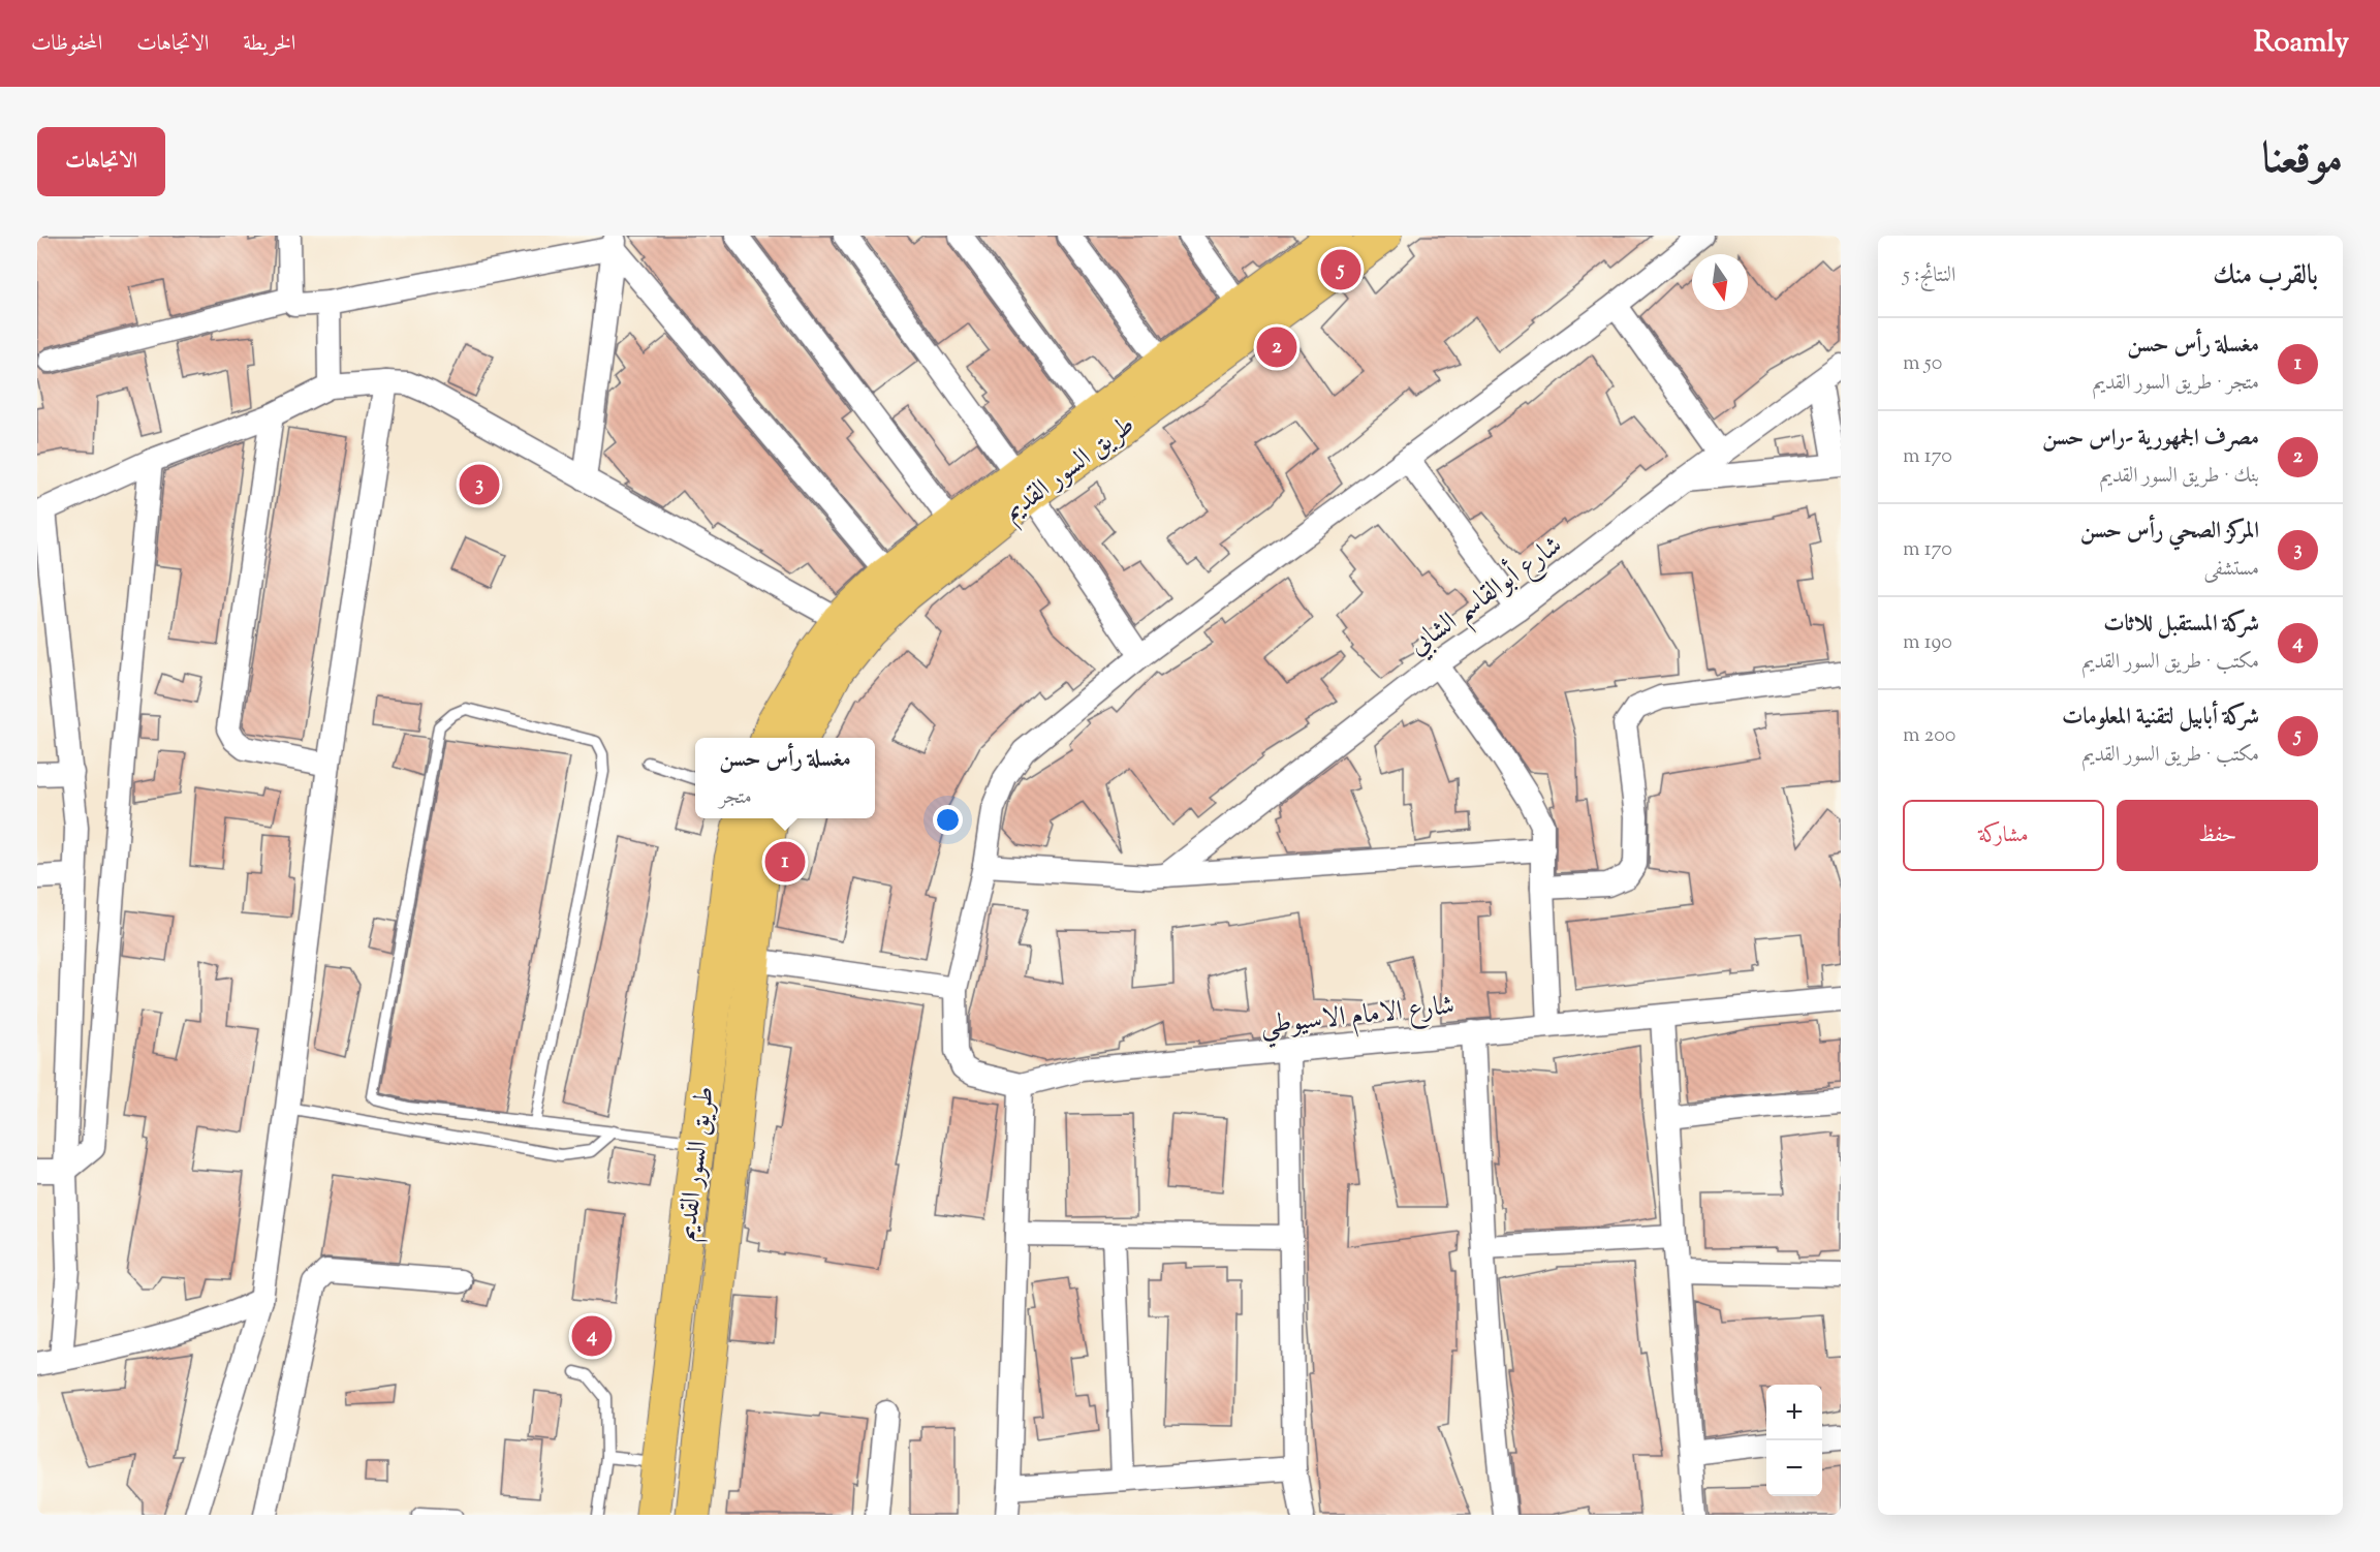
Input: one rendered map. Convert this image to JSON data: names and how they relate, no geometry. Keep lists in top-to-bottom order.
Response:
{
  "streets": {
    "main road": ["طريق السور القديم"],
    "street": ["شارع أبوالقاسم الشابي", "شارع الامام الاسيوطي"]
  },
  "north": "bottom",
  "page": {
    "header": "Roamly",
    "nav": ["الخريطة", "الاتجاهات", "المحفوظات"],
    "title": "موقعنا",
    "buttons": [
      "الاتجاهات",
      ["حفظ", "مشاركة"]
    ],
    "heading": ["بالقرب منك", "النتائج: 5"],
    "pins": [
      "5",
      "2",
      "3",
      "1",
      "4"
    ],
    "list": [
      {
        "mark": "1",
        "name": "مغسلة رأس حسن",
        "note": "متجر · طريق السور القديم",
        "value": "50 m"
      },
      {
        "mark": "2",
        "name": "مصرف الجمهورية -راس حسن",
        "note": "بنك · طريق السور القديم",
        "value": "170 m"
      },
      {
        "mark": "3",
        "name": "المركز الصحي رأس حسن",
        "note": "مستشفى",
        "value": "170 m"
      },
      {
        "mark": "4",
        "name": "شركة المستقبل للاثات",
        "note": "مكتب · طريق السور القديم",
        "value": "190 m"
      },
      {
        "mark": "5",
        "name": "شركة أبابيل لتقنية المعلومات",
        "note": "مكتب · طريق السور القديم",
        "value": "200 m"
      }
    ],
    "popup": ["مغسلة رأس حسن", "متجر"],
    "map_buttons": ["+", "−"]
  }
}
